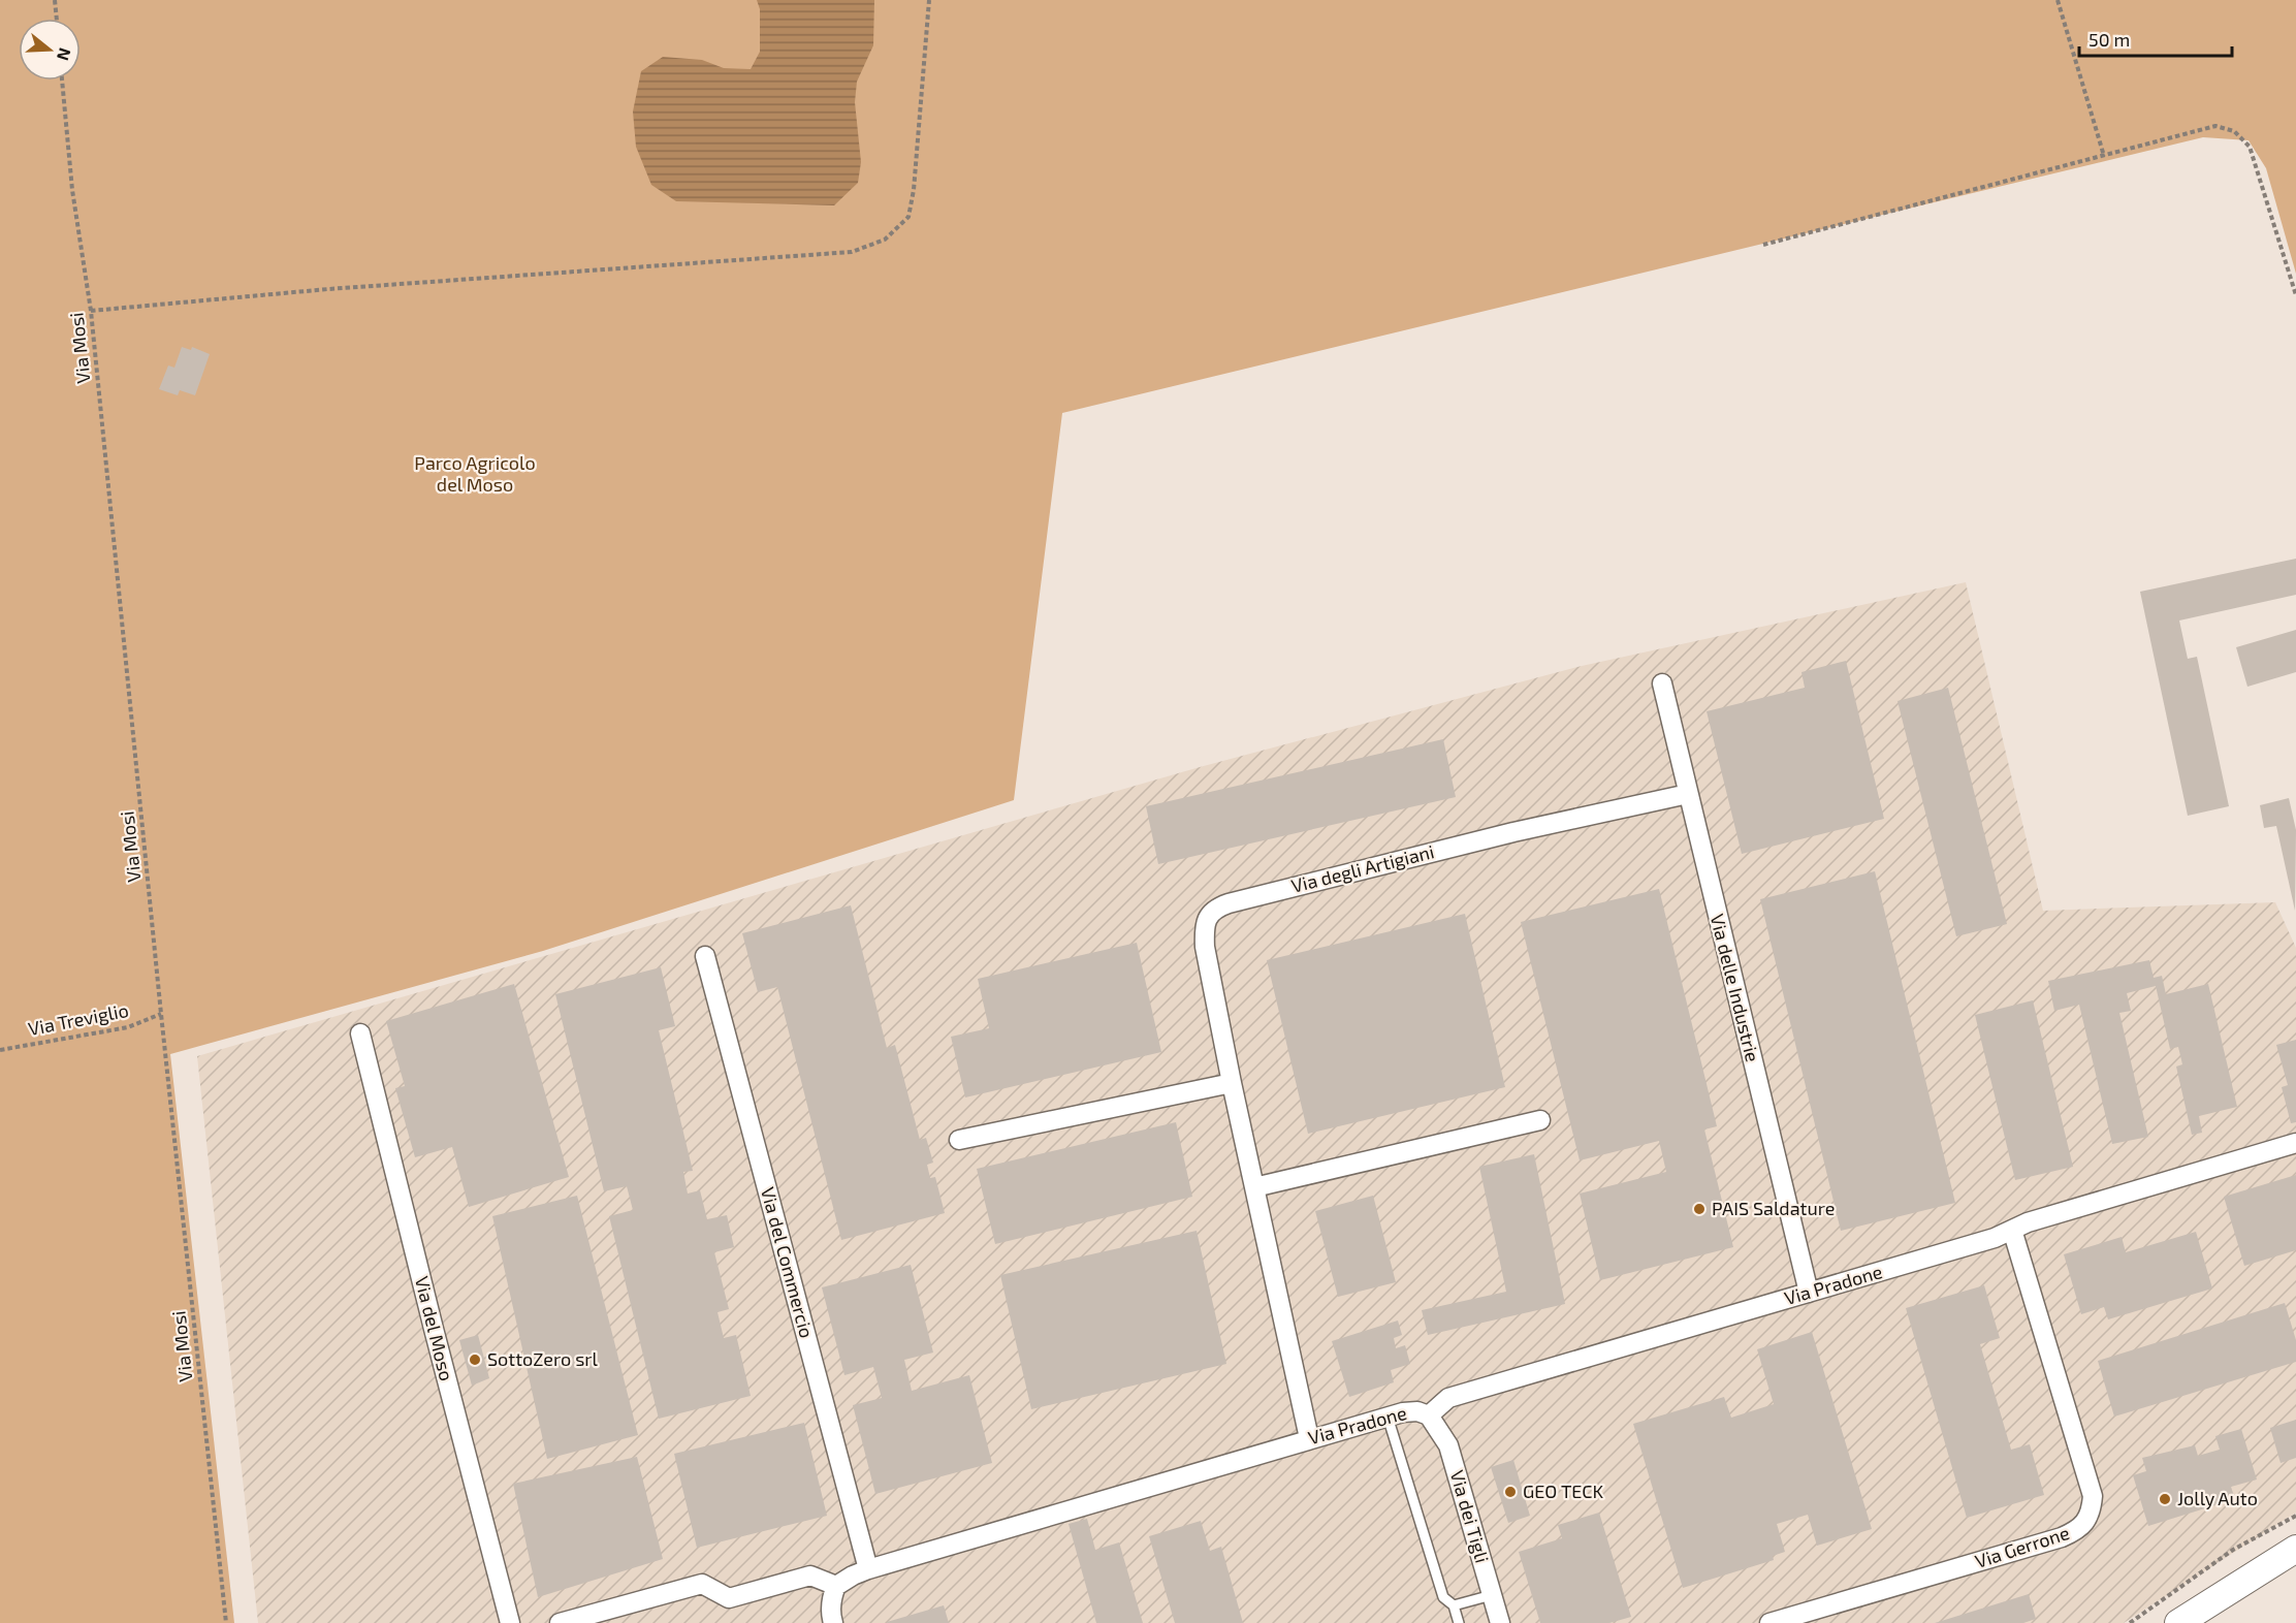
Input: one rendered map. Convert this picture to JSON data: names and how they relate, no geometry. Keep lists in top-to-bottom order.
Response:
{
  "streets": {
    "street": [
      "Via degli Artigiani",
      "Via delle Industrie",
      "Via del Commercio",
      "Via Pradone",
      "Via del Moso",
      "Via dei Tigli",
      "Via Gerrone"
    ],
    "path": ["Via Mosi", "Via Treviglio"]
  },
  "crossings": [
    ["Via Mosi", "Via Treviglio"],
    ["Via degli Artigiani", "Via delle Industrie"],
    ["Via degli Artigiani", "Via Pradone"],
    ["Via delle Industrie", "Via Pradone"],
    ["Via del Commercio", "Via Pradone"],
    ["Via Pradone", "Via dei Tigli"],
    ["Via Pradone", "Via Gerrone"]
  ],
  "parks": ["Parco Agricolo del Moso"],
  "places": [
    "PAIS Saldature",
    "SottoZero srl",
    "GEO TECK",
    "Jolly Auto"
  ],
  "scale_bar": "50 m",
  "north": "right"
}
